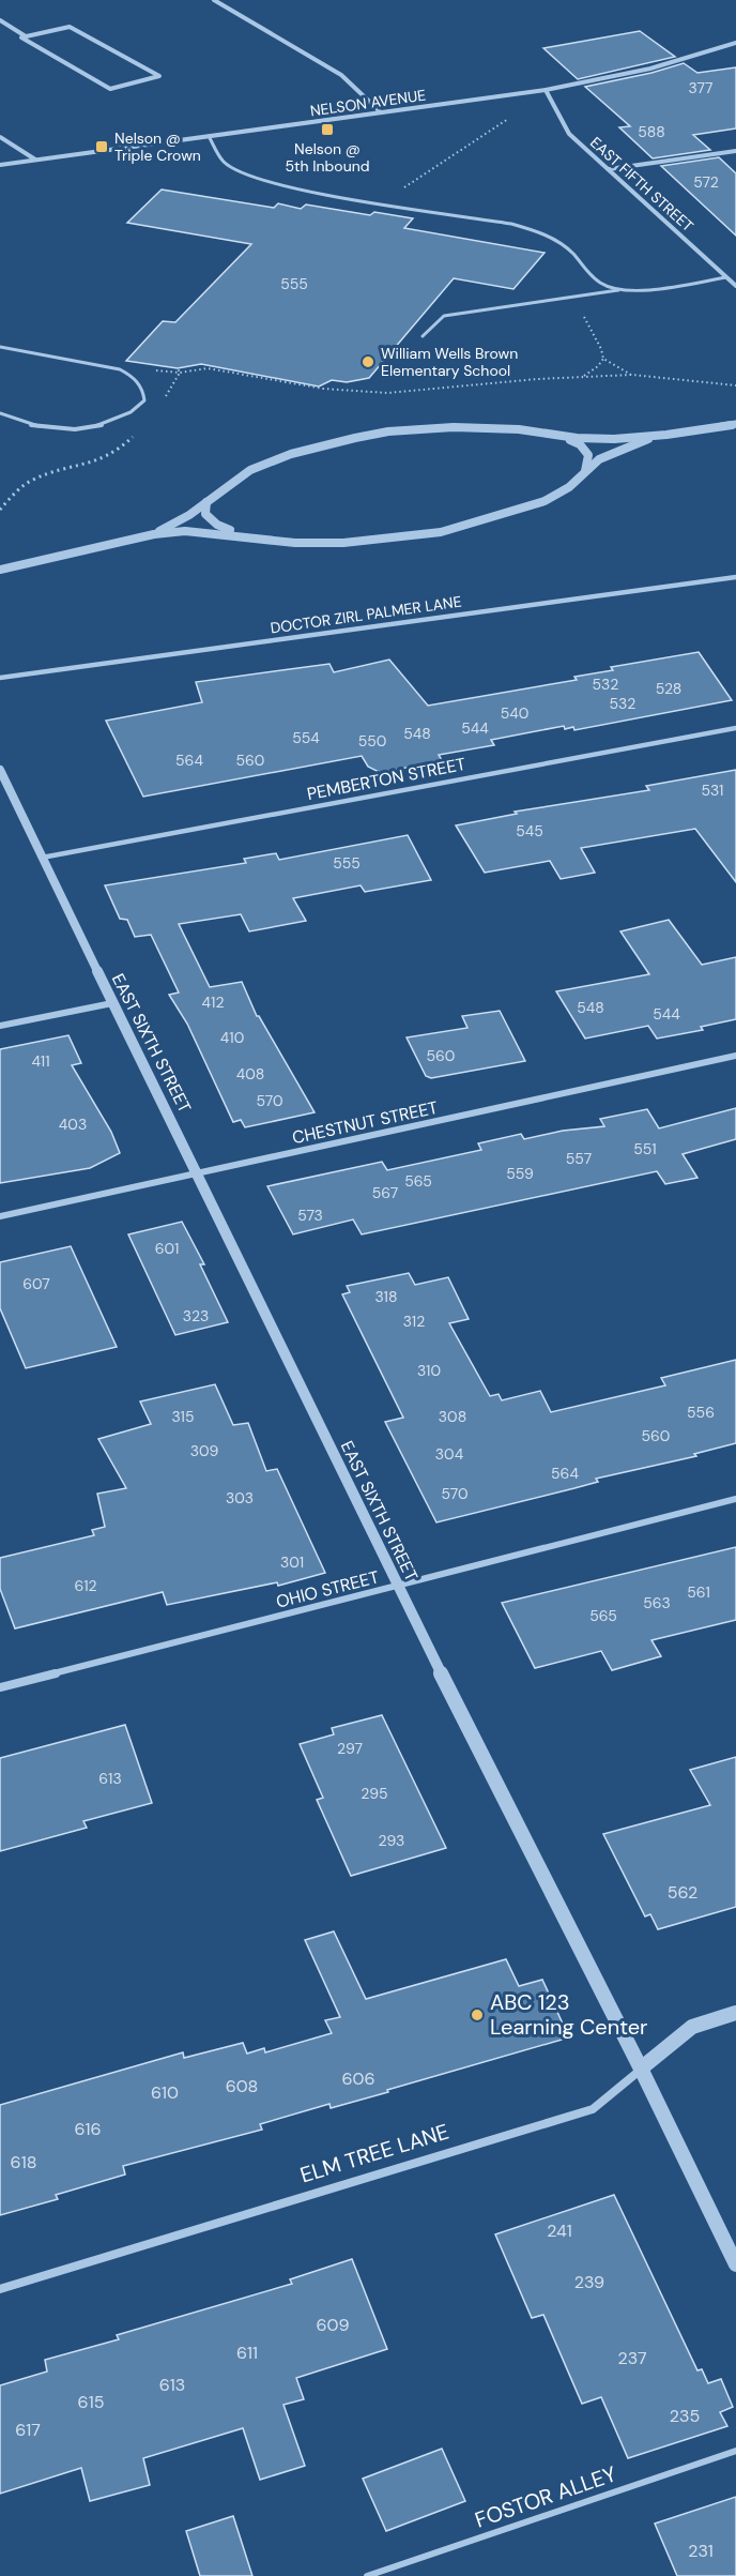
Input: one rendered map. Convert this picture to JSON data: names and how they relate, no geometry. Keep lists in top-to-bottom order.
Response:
{
  "streets": {
    "street": [
      "NELSON AVENUE",
      "EAST FIFTH STREET",
      "DOCTOR ZIRL PALMER LANE",
      "PEMBERTON STREET",
      "EAST SIXTH STREET",
      "CHESTNUT STREET",
      "OHIO STREET",
      "ELM TREE LANE"
    ],
    "lane": ["FOSTOR ALLEY"]
  },
  "crossings": [
    ["NELSON AVENUE", "EAST FIFTH STREET"],
    ["PEMBERTON STREET", "EAST SIXTH STREET"],
    ["EAST SIXTH STREET", "CHESTNUT STREET"],
    ["EAST SIXTH STREET", "OHIO STREET"],
    ["EAST SIXTH STREET", "ELM TREE LANE"]
  ],
  "places": {
    "transit": ["Nelson @ 5th Inbound", "Nelson @ Triple Crown"],
    "other": ["William Wells Brown Elementary School", "ABC 123 Learning Center"]
  },
  "house_numbers": [
    "377",
    "588",
    "572",
    "555",
    "532",
    "528",
    "532",
    "540",
    "544",
    "548",
    "554",
    "550",
    "564",
    "560",
    "531",
    "545",
    "555",
    "412",
    "548",
    "544",
    "410",
    "560",
    "411",
    "408",
    "570",
    "403",
    "551",
    "557",
    "559",
    "565",
    "567",
    "573",
    "601",
    "607",
    "318",
    "323",
    "312",
    "310",
    "556",
    "315",
    "308",
    "560",
    "309",
    "304",
    "564",
    "570",
    "303",
    "301",
    "612",
    "561",
    "563",
    "565",
    "297",
    "613",
    "295",
    "293",
    "562",
    "606",
    "608",
    "610",
    "616",
    "618",
    "241",
    "239",
    "609",
    "611",
    "237",
    "613",
    "615",
    "235",
    "617",
    "231"
  ]
}
